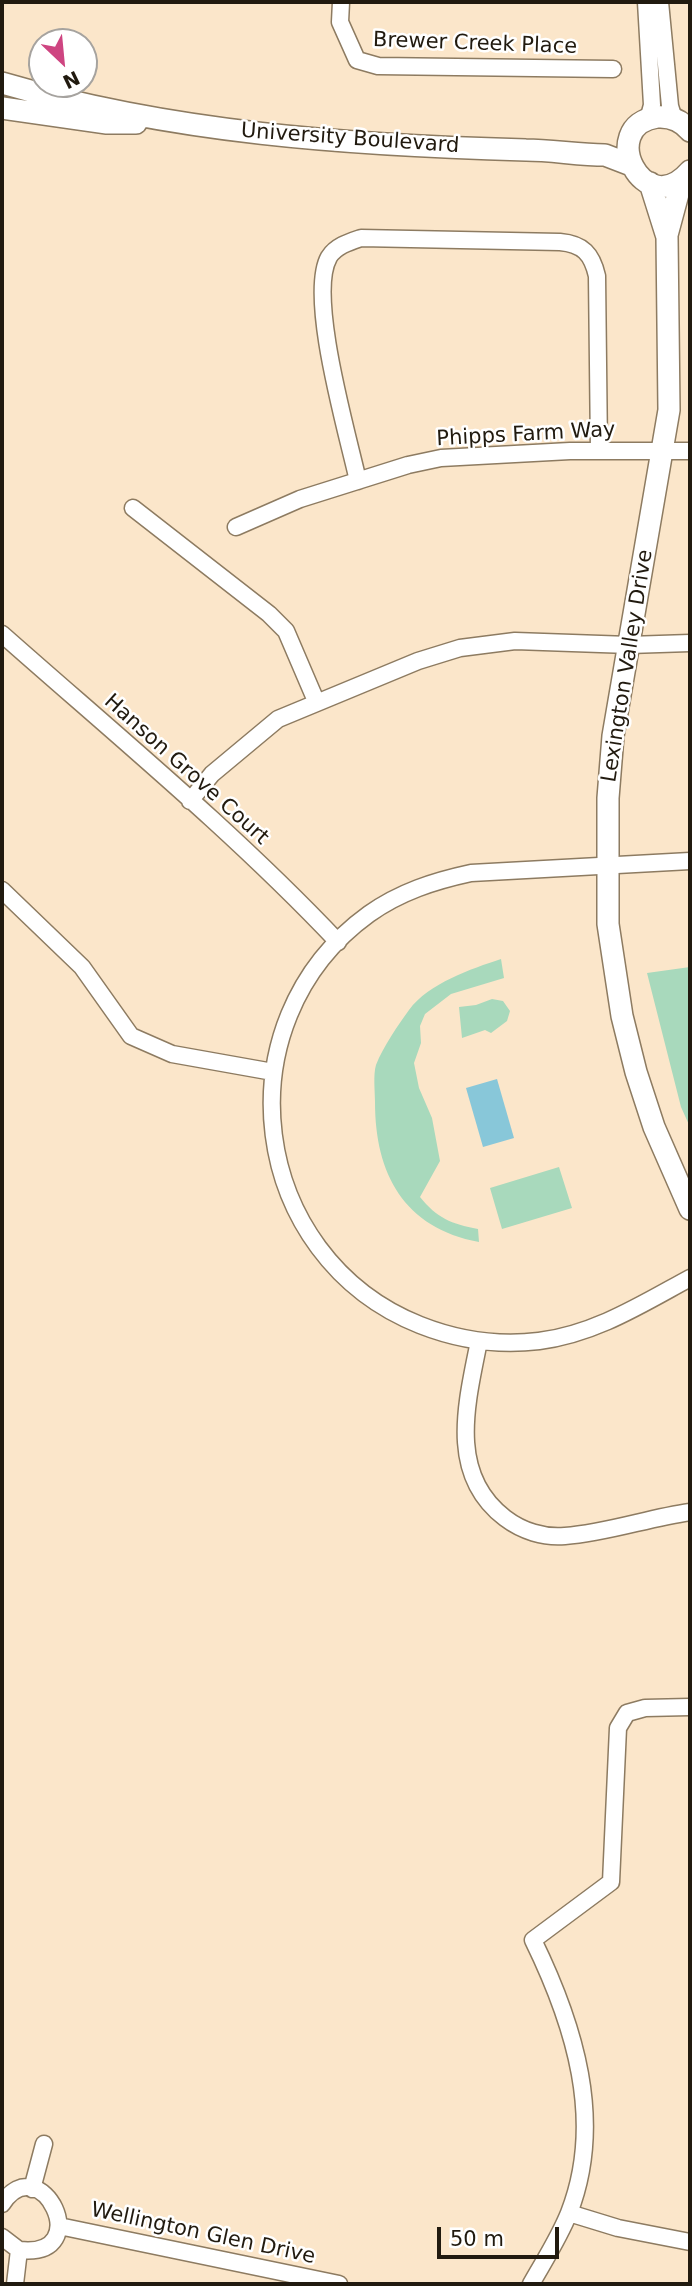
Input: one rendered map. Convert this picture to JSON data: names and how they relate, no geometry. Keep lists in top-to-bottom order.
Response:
{
  "streets": {
    "street": [
      "Brewer Creek Place",
      "University Boulevard",
      "Phipps Farm Way",
      "Lexington Valley Drive",
      "Hanson Grove Court",
      "Wellington Glen Drive"
    ]
  },
  "crossings": [
    ["Phipps Farm Way", "Lexington Valley Drive"]
  ],
  "scale_bar": "50 m",
  "north": "bottom right"
}
